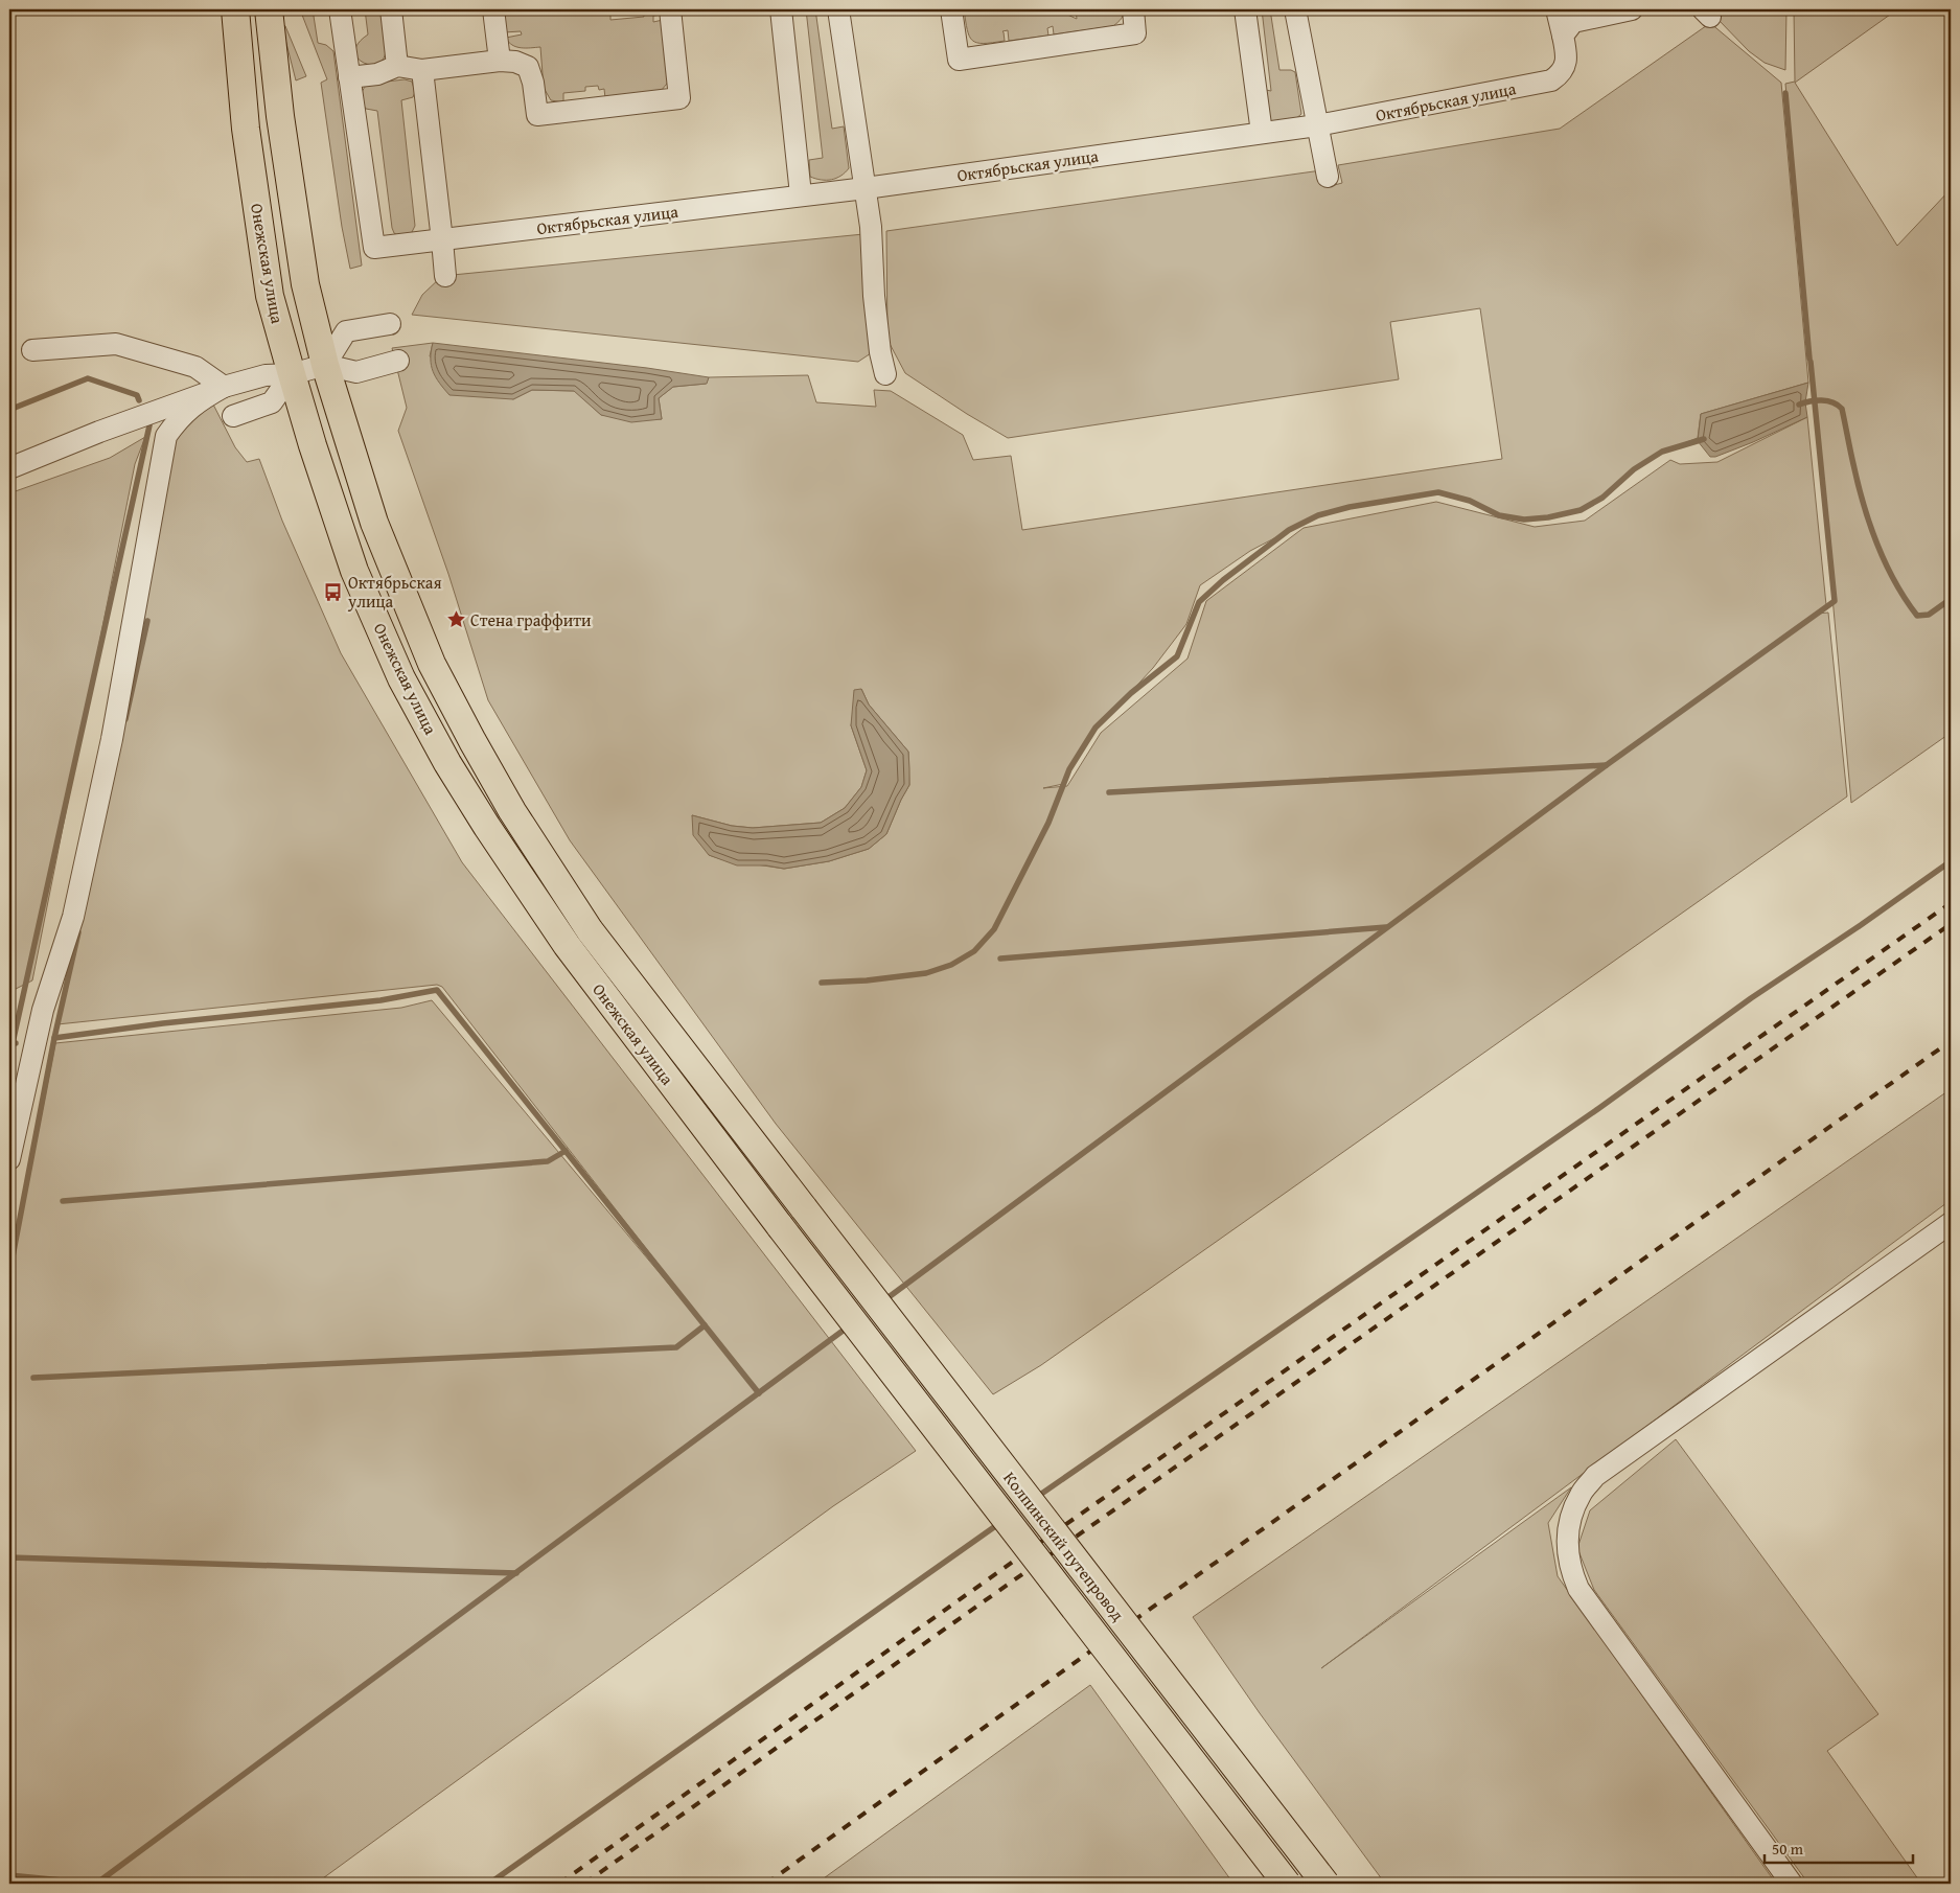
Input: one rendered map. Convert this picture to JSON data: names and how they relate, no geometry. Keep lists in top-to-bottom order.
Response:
{
  "streets": {
    "main road": ["Онежская улица", "Колпинский путепровод"],
    "street": ["Октябрьская улица"]
  },
  "crossings": [
    ["Онежская улица", "Колпинский путепровод"]
  ],
  "places": {
    "bus stop": ["Октябрьская улица"],
    "place": ["Стена граффити"]
  },
  "scale_bar": "50 m"
}
